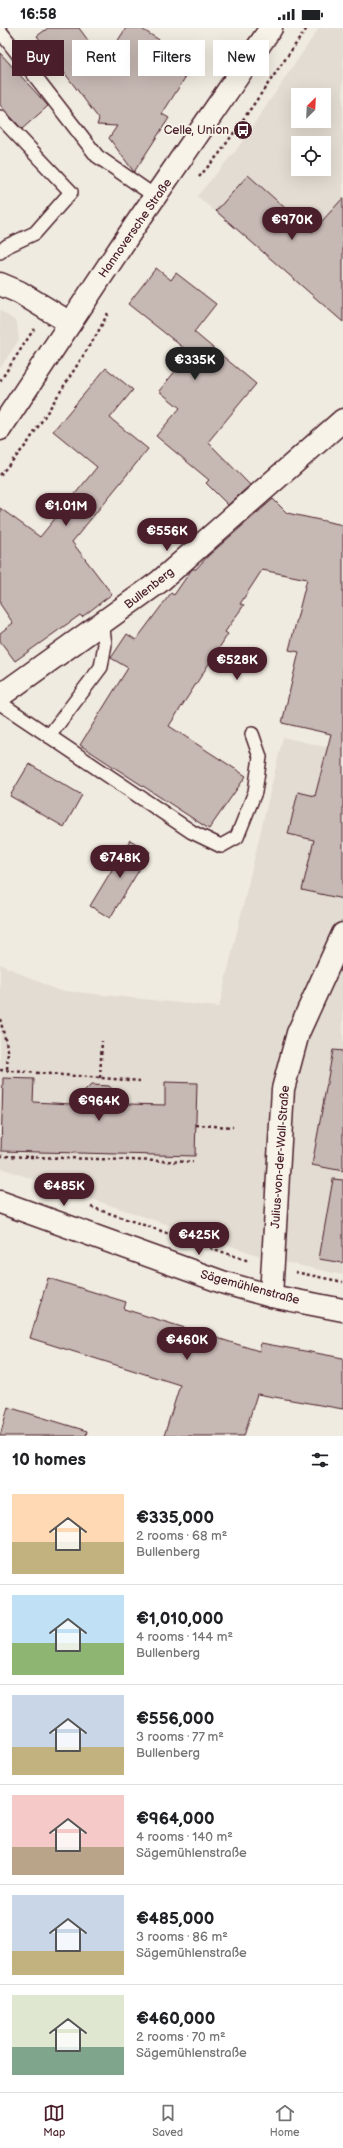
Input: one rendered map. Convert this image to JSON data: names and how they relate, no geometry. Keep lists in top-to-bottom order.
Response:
{
  "streets": {
    "street": [
      "Hannoversche Straße",
      "Bullenberg",
      "Julius-von-der-Wall-Straße",
      "Sägemühlenstraße"
    ]
  },
  "crossings": [
    ["Julius-von-der-Wall-Straße", "Sägemühlenstraße"]
  ],
  "places": {
    "bus stop": ["Celle, Union"]
  },
  "north": "top right",
  "page": {
    "status": "16:58",
    "chip": [
      "Buy",
      "Rent",
      "Filters",
      "New"
    ],
    "price": [
      "€970K",
      "€335K",
      "€1.01M",
      "€556K",
      "€528K",
      "€748K",
      "€964K",
      "€485K",
      "€425K",
      "€460K"
    ],
    "heading": "10 homes",
    "list": [
      {
        "name": "€335,000",
        "note": "2 rooms · 68 m² · Bullenberg"
      },
      {
        "name": "€1,010,000",
        "note": "4 rooms · 144 m² · Bullenberg"
      },
      {
        "name": "€556,000",
        "note": "3 rooms · 77 m² · Bullenberg"
      },
      {
        "name": "€964,000",
        "note": "4 rooms · 140 m² · Sägemühlenstraße"
      },
      {
        "name": "€485,000",
        "note": "3 rooms · 86 m² · Sägemühlenstraße"
      },
      {
        "name": "€460,000",
        "note": "2 rooms · 70 m² · Sägemühlenstraße"
      }
    ],
    "tabs": ["Map", "Saved", "Home"]
  }
}
